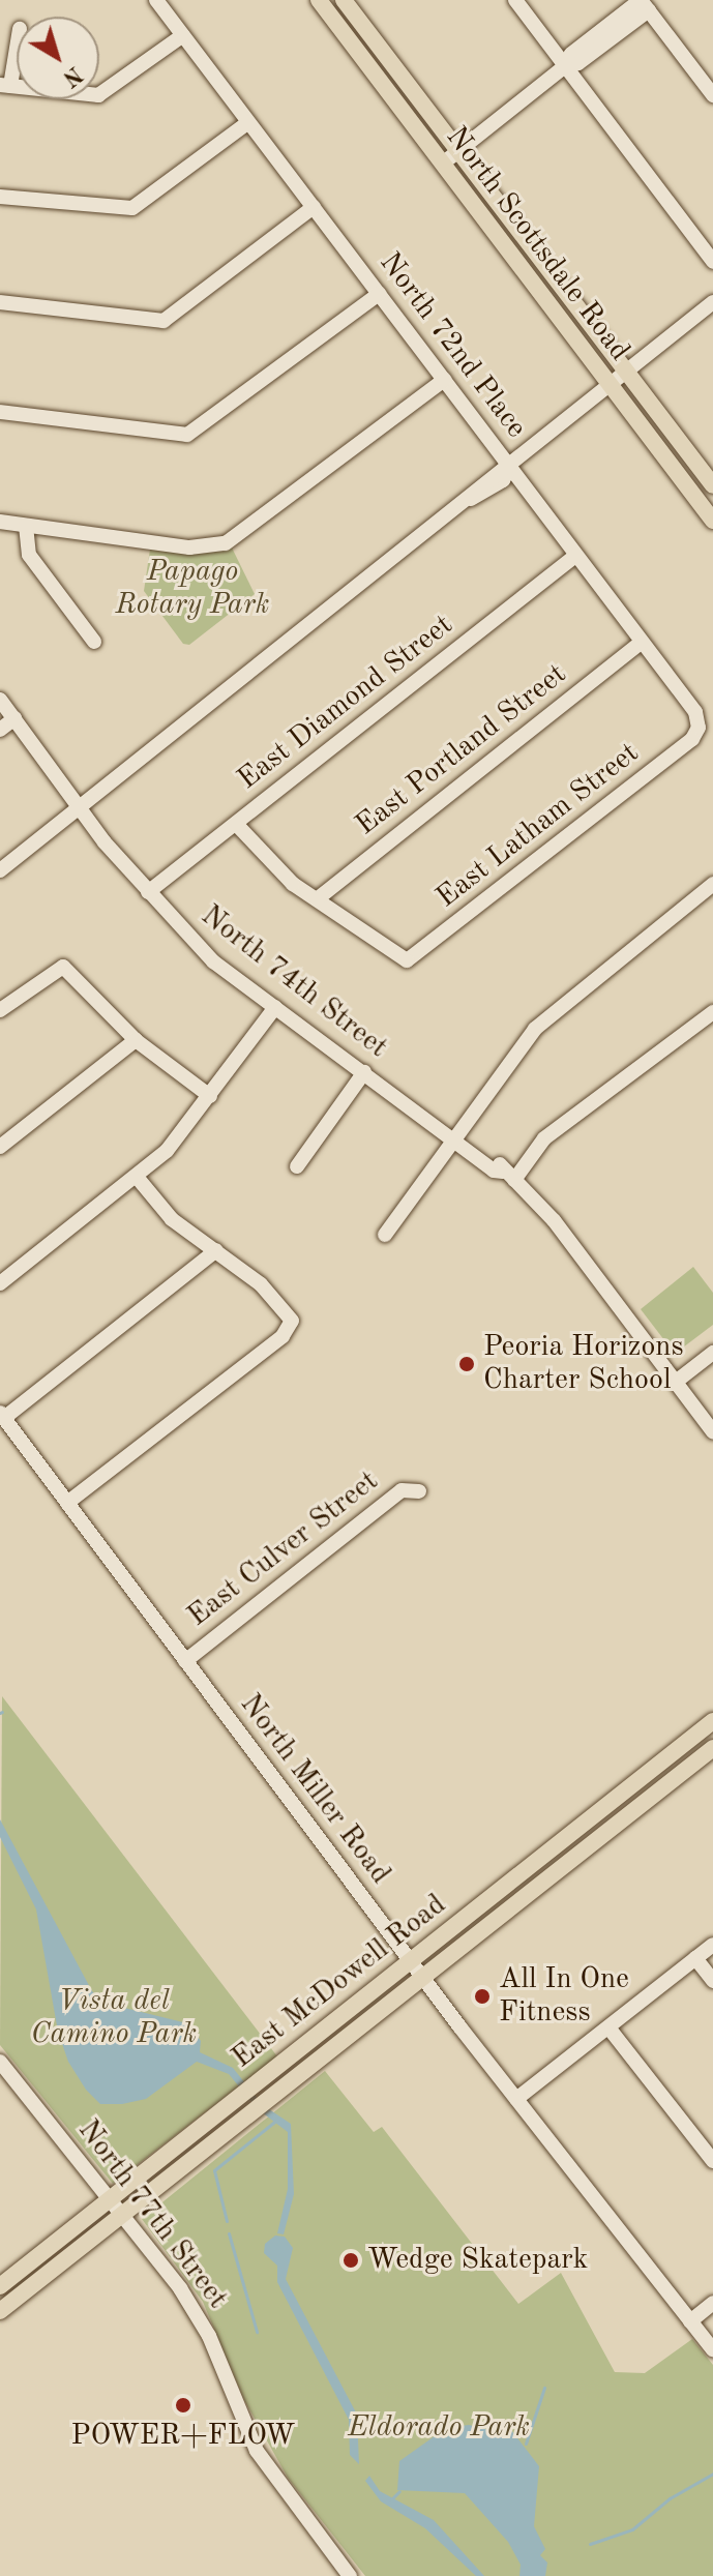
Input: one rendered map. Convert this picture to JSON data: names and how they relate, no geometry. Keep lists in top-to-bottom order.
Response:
{
  "streets": {
    "main road": ["North Scottsdale Road", "East McDowell Road"],
    "street": [
      "North 72nd Place",
      "East Diamond Street",
      "East Portland Street",
      "East Latham Street",
      "North 74th Street",
      "East Culver Street",
      "North Miller Road",
      "North 77th Street"
    ]
  },
  "crossings": [
    ["North 72nd Place", "East Diamond Street"],
    ["North 72nd Place", "East Portland Street"],
    ["North 72nd Place", "East Latham Street"],
    ["East Diamond Street", "North 74th Street"],
    ["East Portland Street", "East Latham Street"],
    ["East Culver Street", "North Miller Road"],
    ["North Miller Road", "East McDowell Road"],
    ["East McDowell Road", "North 77th Street"]
  ],
  "parks": ["Papago Rotary Park", "Vista del Camino Park", "Eldorado Park"],
  "places": [
    "Peoria Horizons Charter School",
    "All In One Fitness",
    "Wedge Skatepark",
    "POWER+FLOW"
  ],
  "north": "bottom right"
}
